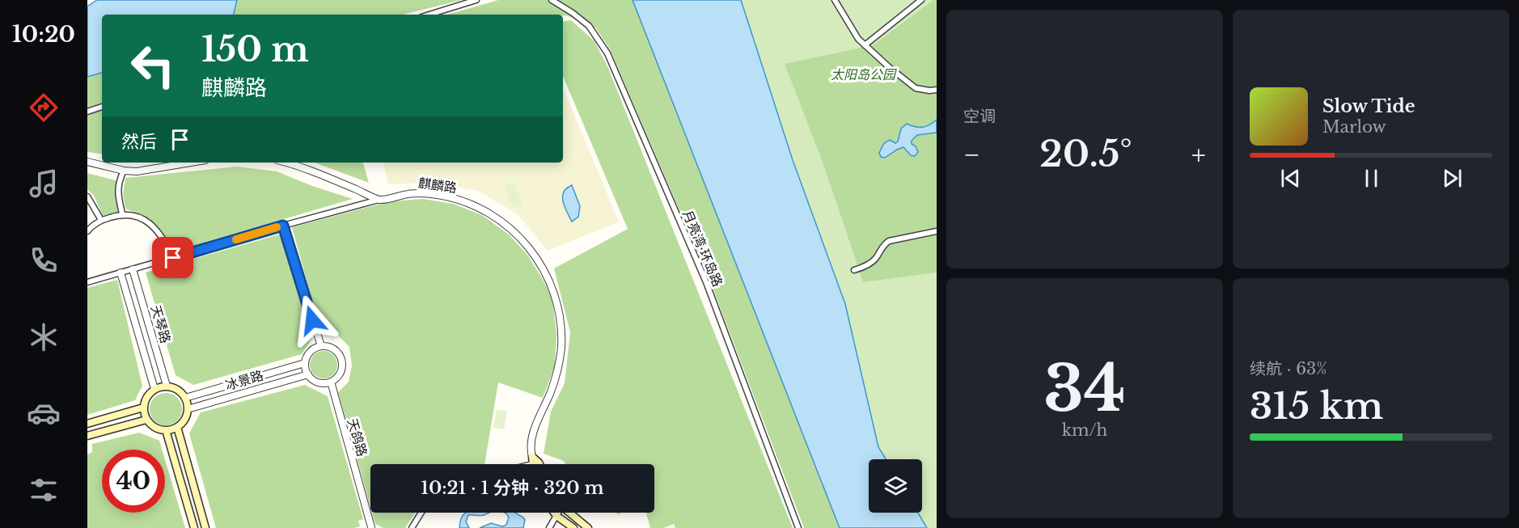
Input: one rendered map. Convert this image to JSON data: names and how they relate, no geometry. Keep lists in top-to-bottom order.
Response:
{
  "streets": {
    "main road": ["麒麟路"],
    "street": [
      "月亮湾·环岛路",
      "天琴路",
      "冰景路",
      "天鸽路"
    ]
  },
  "crossings": [
    ["麒麟路", "天琴路"],
    ["天琴路", "冰景路"],
    ["冰景路", "天鸽路"]
  ],
  "parks": ["太阳岛公园"],
  "page": {
    "tabs": "10:20",
    "tile": [
      "空调",
      ["34", "km/h"],
      ["续航 · 63%", "315 km"]
    ],
    "turn": ["150 m", "麒麟路"],
    "song": ["Slow Tide", "Marlow"],
    "then": "然后",
    "heat": ["−", "20.5°", "+"],
    "limit": "40",
    "trip": "10:21 · 1 分钟 · 320 m"
  }
}
